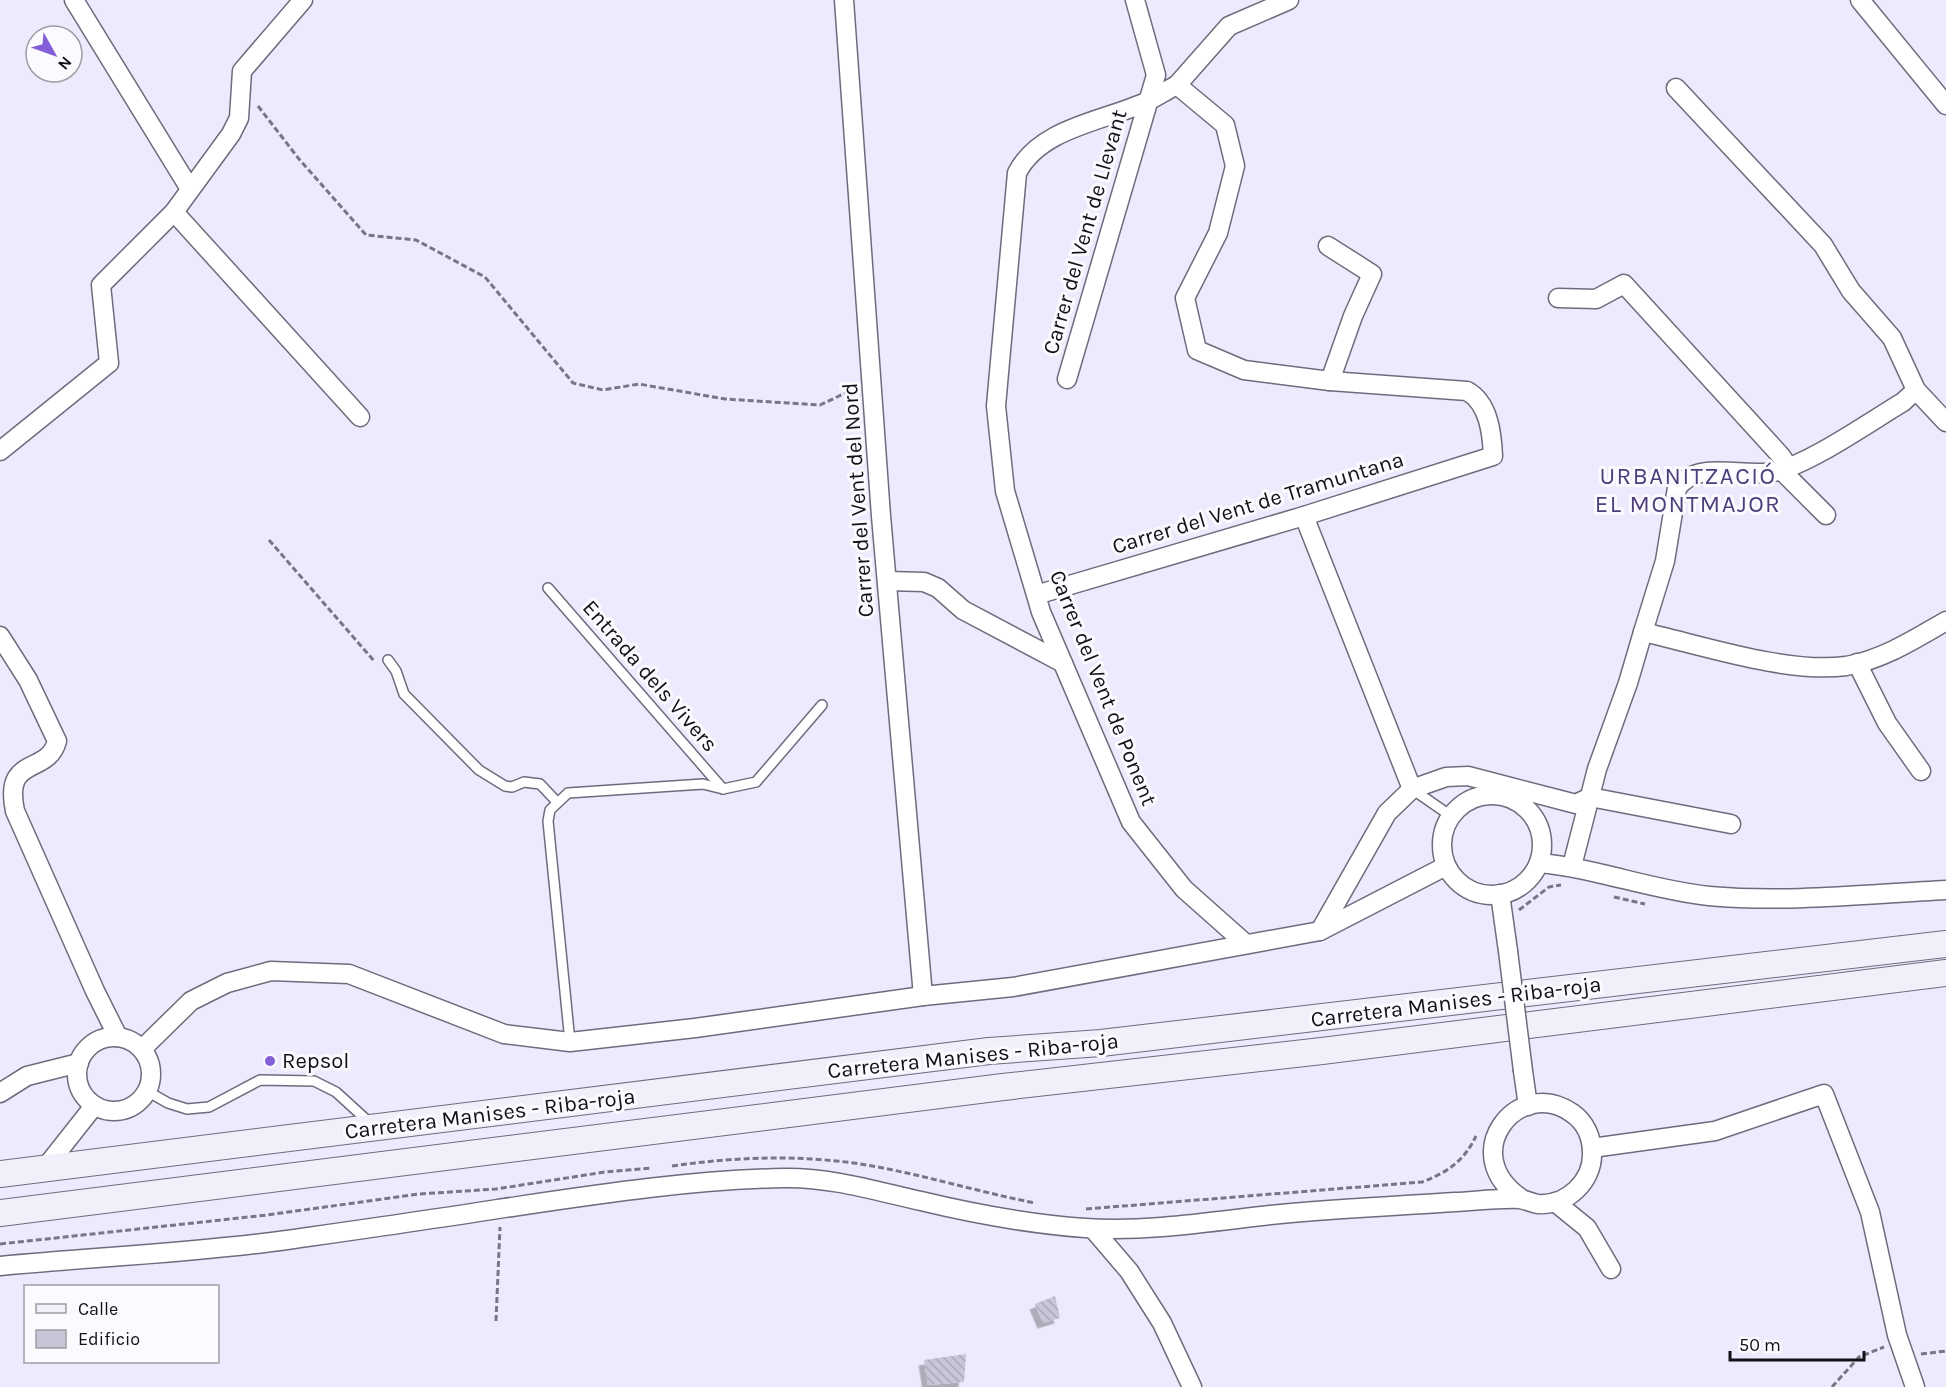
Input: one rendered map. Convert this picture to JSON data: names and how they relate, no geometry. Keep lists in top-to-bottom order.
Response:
{
  "streets": {
    "main road": ["Carretera Manises - Riba-roja"],
    "street": [
      "Carrer del Vent de Llevant",
      "Carrer del Vent del Nord",
      "Carrer del Vent de Tramuntana",
      "Carrer del Vent de Ponent"
    ],
    "lane": ["Entrada dels Vivers"]
  },
  "crossings": [
    ["Carrer del Vent de Llevant", "Carrer del Vent de Ponent"],
    ["Carrer del Vent de Tramuntana", "Carrer del Vent de Ponent"]
  ],
  "districts": ["URBANITZACIÓ EL MONTMAJOR"],
  "places": ["Repsol"],
  "legend": ["Calle", "Edificio"],
  "scale_bar": "50 m",
  "north": "bottom right"
}
